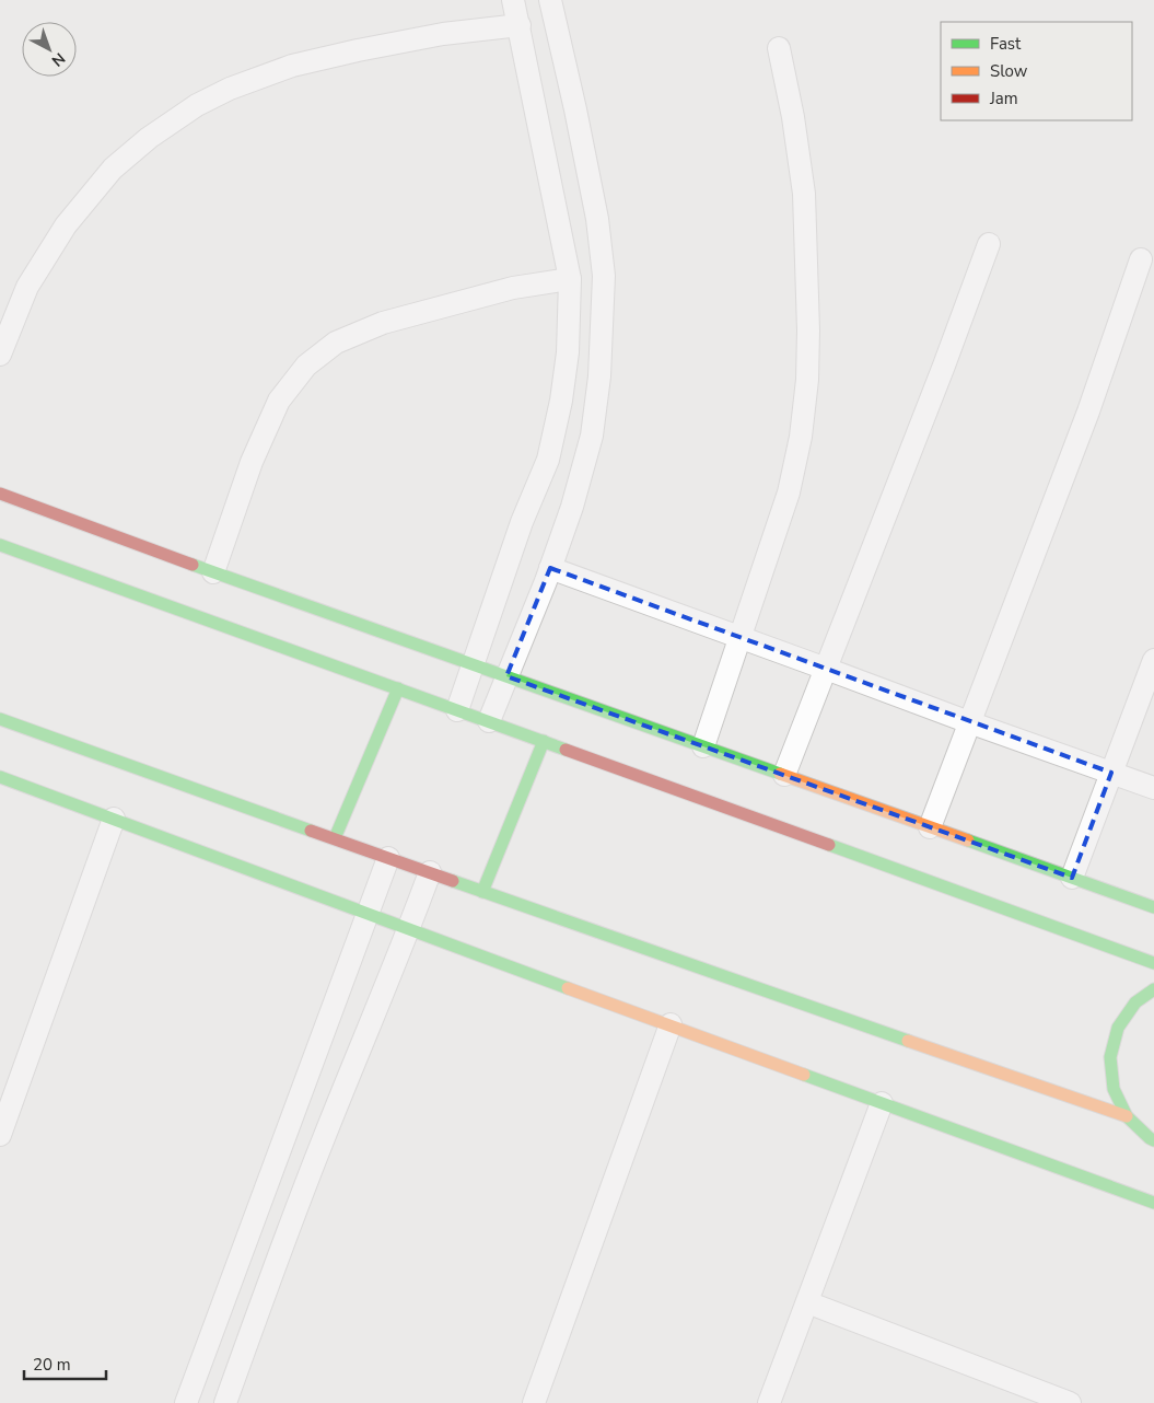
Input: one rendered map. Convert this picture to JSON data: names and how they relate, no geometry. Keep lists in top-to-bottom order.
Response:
{
  "legend": ["Fast", "Slow", "Jam"],
  "scale_bar": "20 m",
  "north": "bottom right"
}
